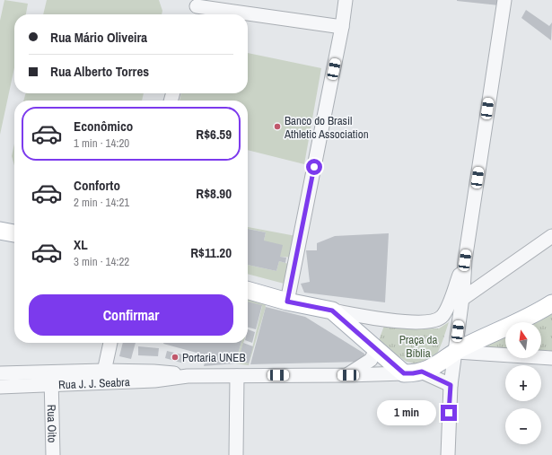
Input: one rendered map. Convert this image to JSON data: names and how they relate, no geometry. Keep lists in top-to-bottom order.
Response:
{
  "streets": {
    "street": ["Rua J. J. Seabra", "Rua Oito"]
  },
  "crossings": [
    ["Rua J. J. Seabra", "Rua Oito"]
  ],
  "parks": ["Praça da Bíblia"],
  "places": ["Banco do Brasil Athletic Association", "Portaria UNEB"],
  "north": "top",
  "page": {
    "banner": ["Rua Mário Oliveira", "Rua Alberto Torres"],
    "list": [
      {
        "name": "Econômico",
        "note": "1 min · 14:20",
        "value": "R$6.59"
      },
      {
        "name": "Conforto",
        "note": "2 min · 14:21",
        "value": "R$8.90"
      },
      {
        "name": "XL",
        "note": "3 min · 14:22",
        "value": "R$11.20"
      }
    ],
    "buttons": "Confirmar",
    "map_buttons": ["+", "−"],
    "bubble": "1 min"
  }
}
